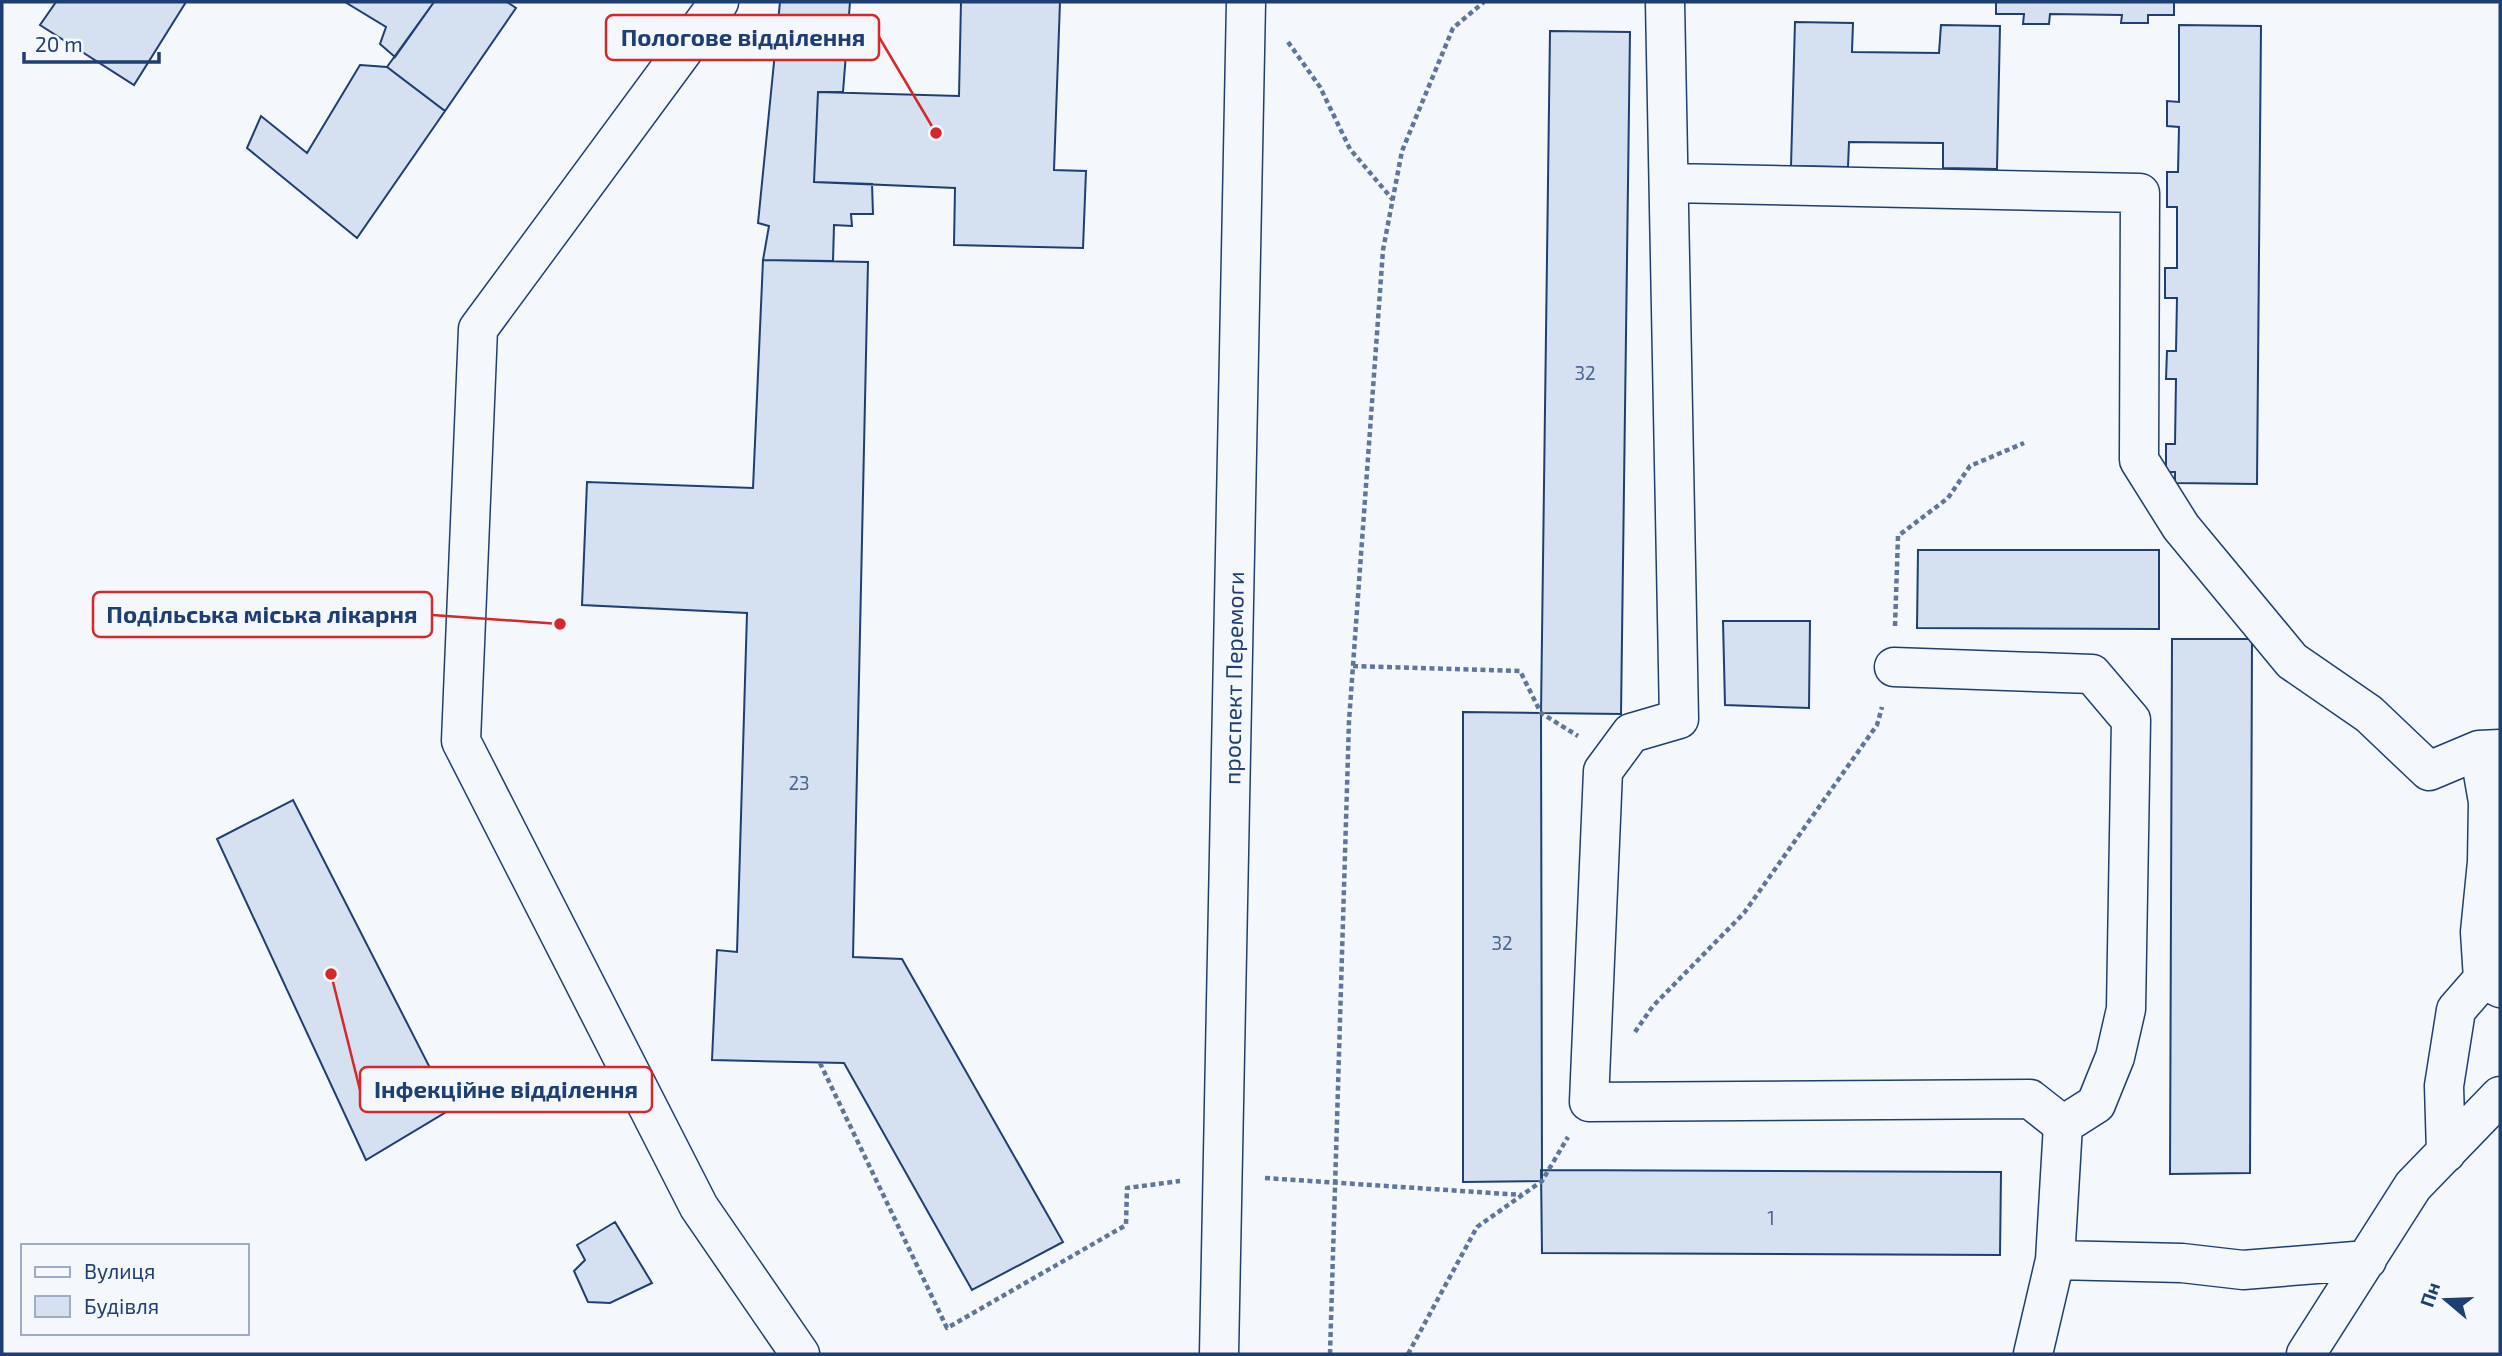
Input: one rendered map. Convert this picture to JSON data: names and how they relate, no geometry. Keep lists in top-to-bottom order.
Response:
{
  "streets": {
    "street": ["проспект Перемоги"]
  },
  "places": ["Пологове відділення", "Подільська міська лікарня", "Інфекційне відділення"],
  "house_numbers": [
    "32",
    "23",
    "32",
    "1"
  ],
  "legend": ["Вулиця", "Будівля"],
  "scale_bar": "20 m",
  "north": "left"
}
